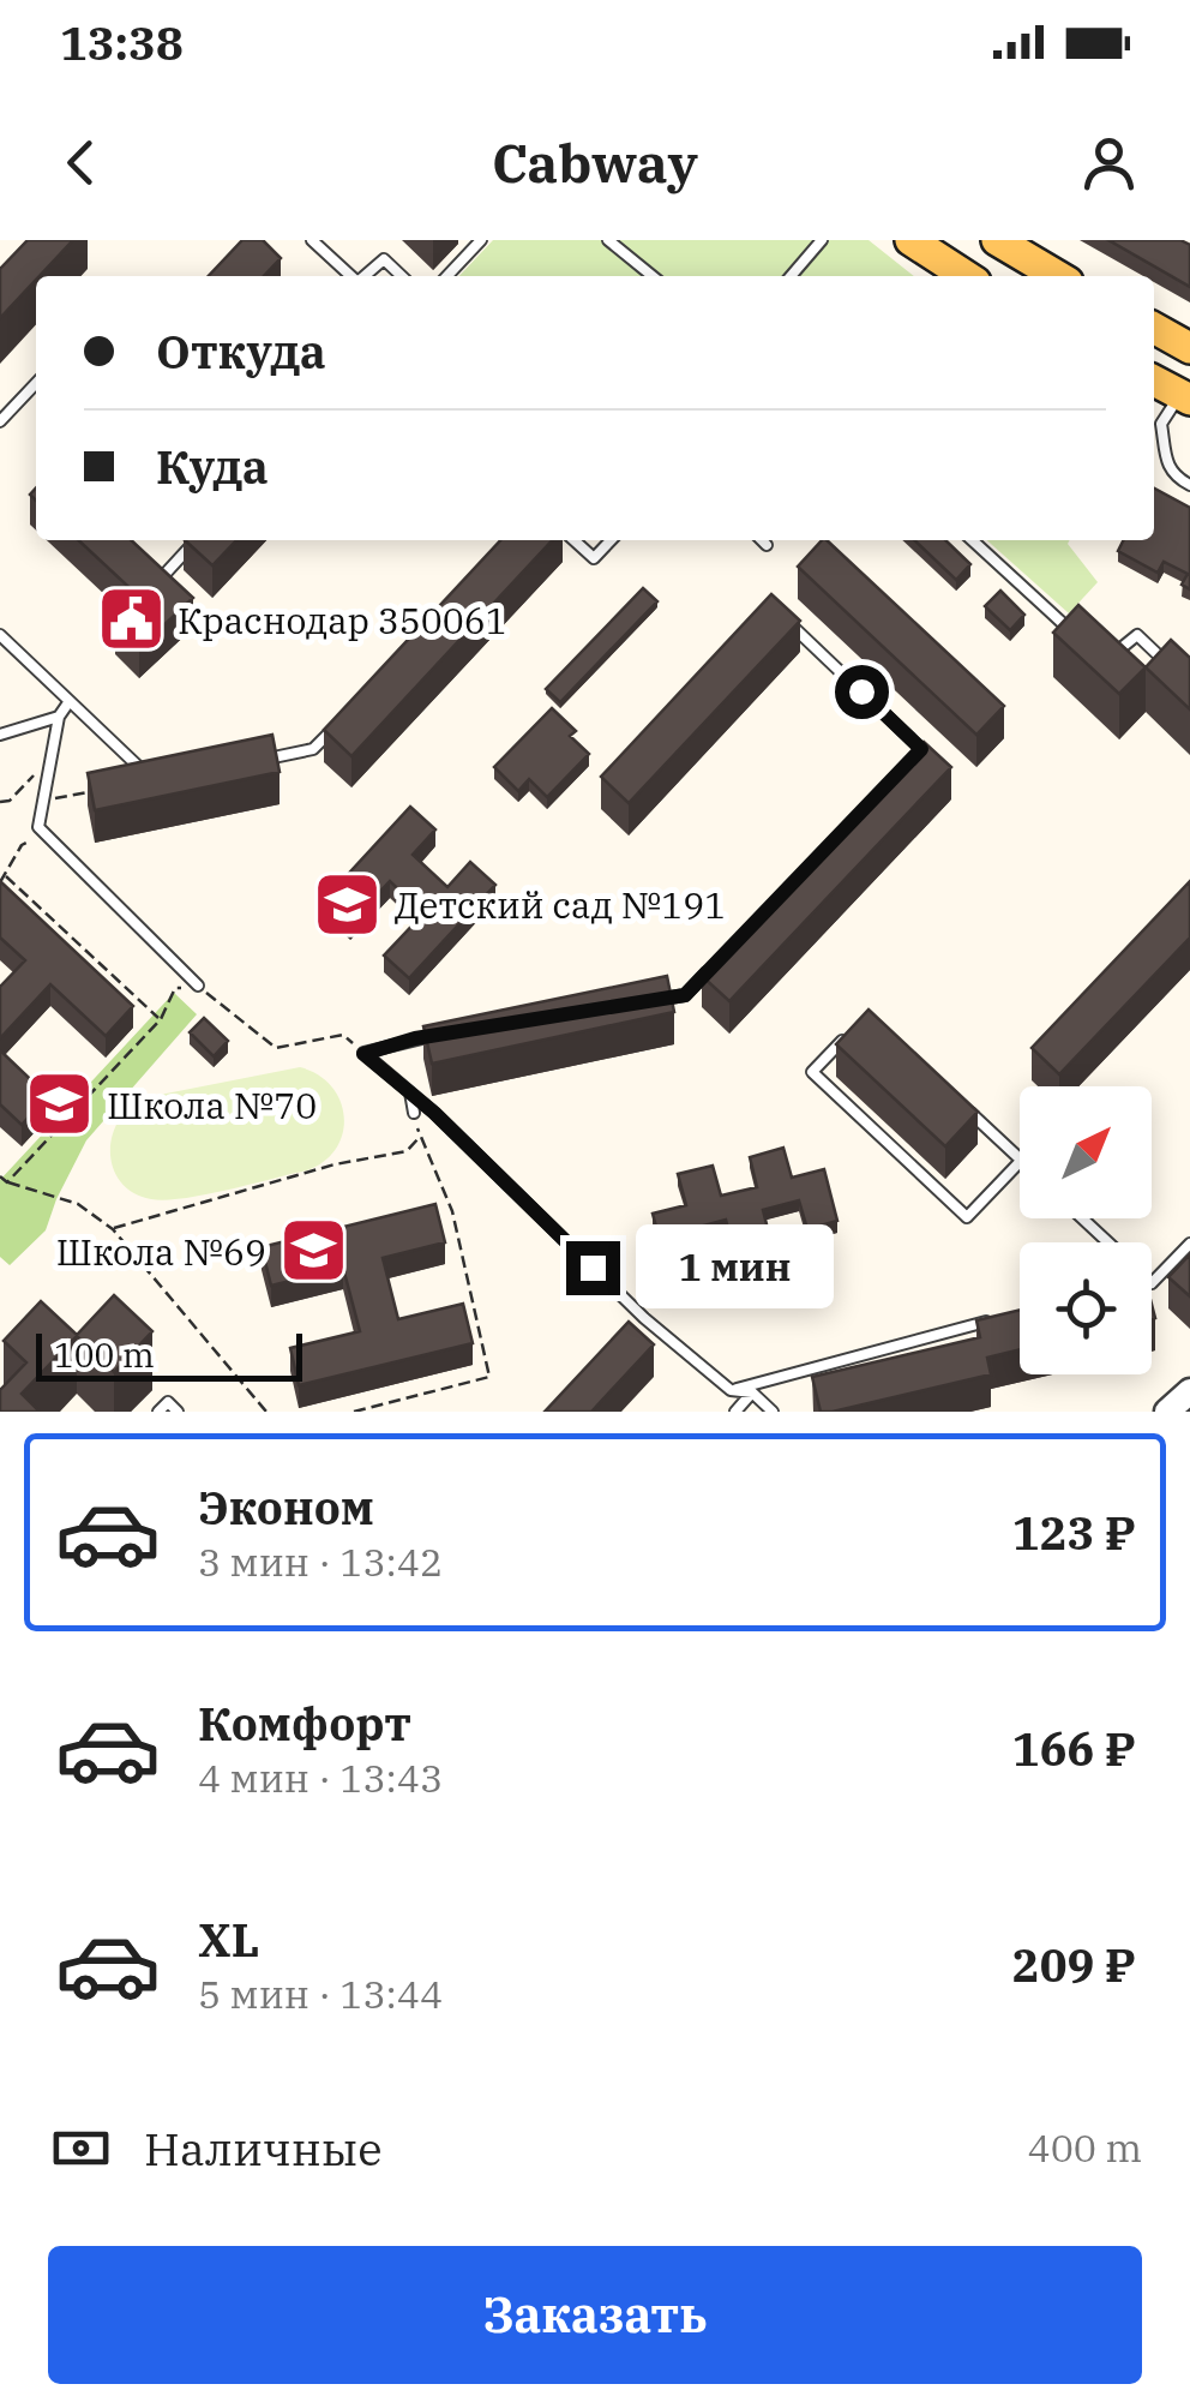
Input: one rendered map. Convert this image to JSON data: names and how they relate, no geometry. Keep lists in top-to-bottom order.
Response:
{
  "places": {
    "public building": ["Краснодар 350061"],
    "school or university": ["Детский сад №191", "Школа №70", "Школа №69"]
  },
  "scale_bar": "100 m",
  "north": "top right",
  "page": {
    "status": "13:38",
    "header": "Cabway",
    "banner": ["Откуда", "Куда"],
    "bubble": "1 мин",
    "scale": "100 m",
    "list": [
      {
        "name": "Эконом",
        "note": "3 мин · 13:42",
        "value": "123 ₽"
      },
      {
        "name": "Комфорт",
        "note": "4 мин · 13:43",
        "value": "166 ₽"
      },
      {
        "name": "XL",
        "note": "5 мин · 13:44",
        "value": "209 ₽"
      }
    ],
    "pay": ["Наличные", "400 m"],
    "buttons": "Заказать"
  }
}
